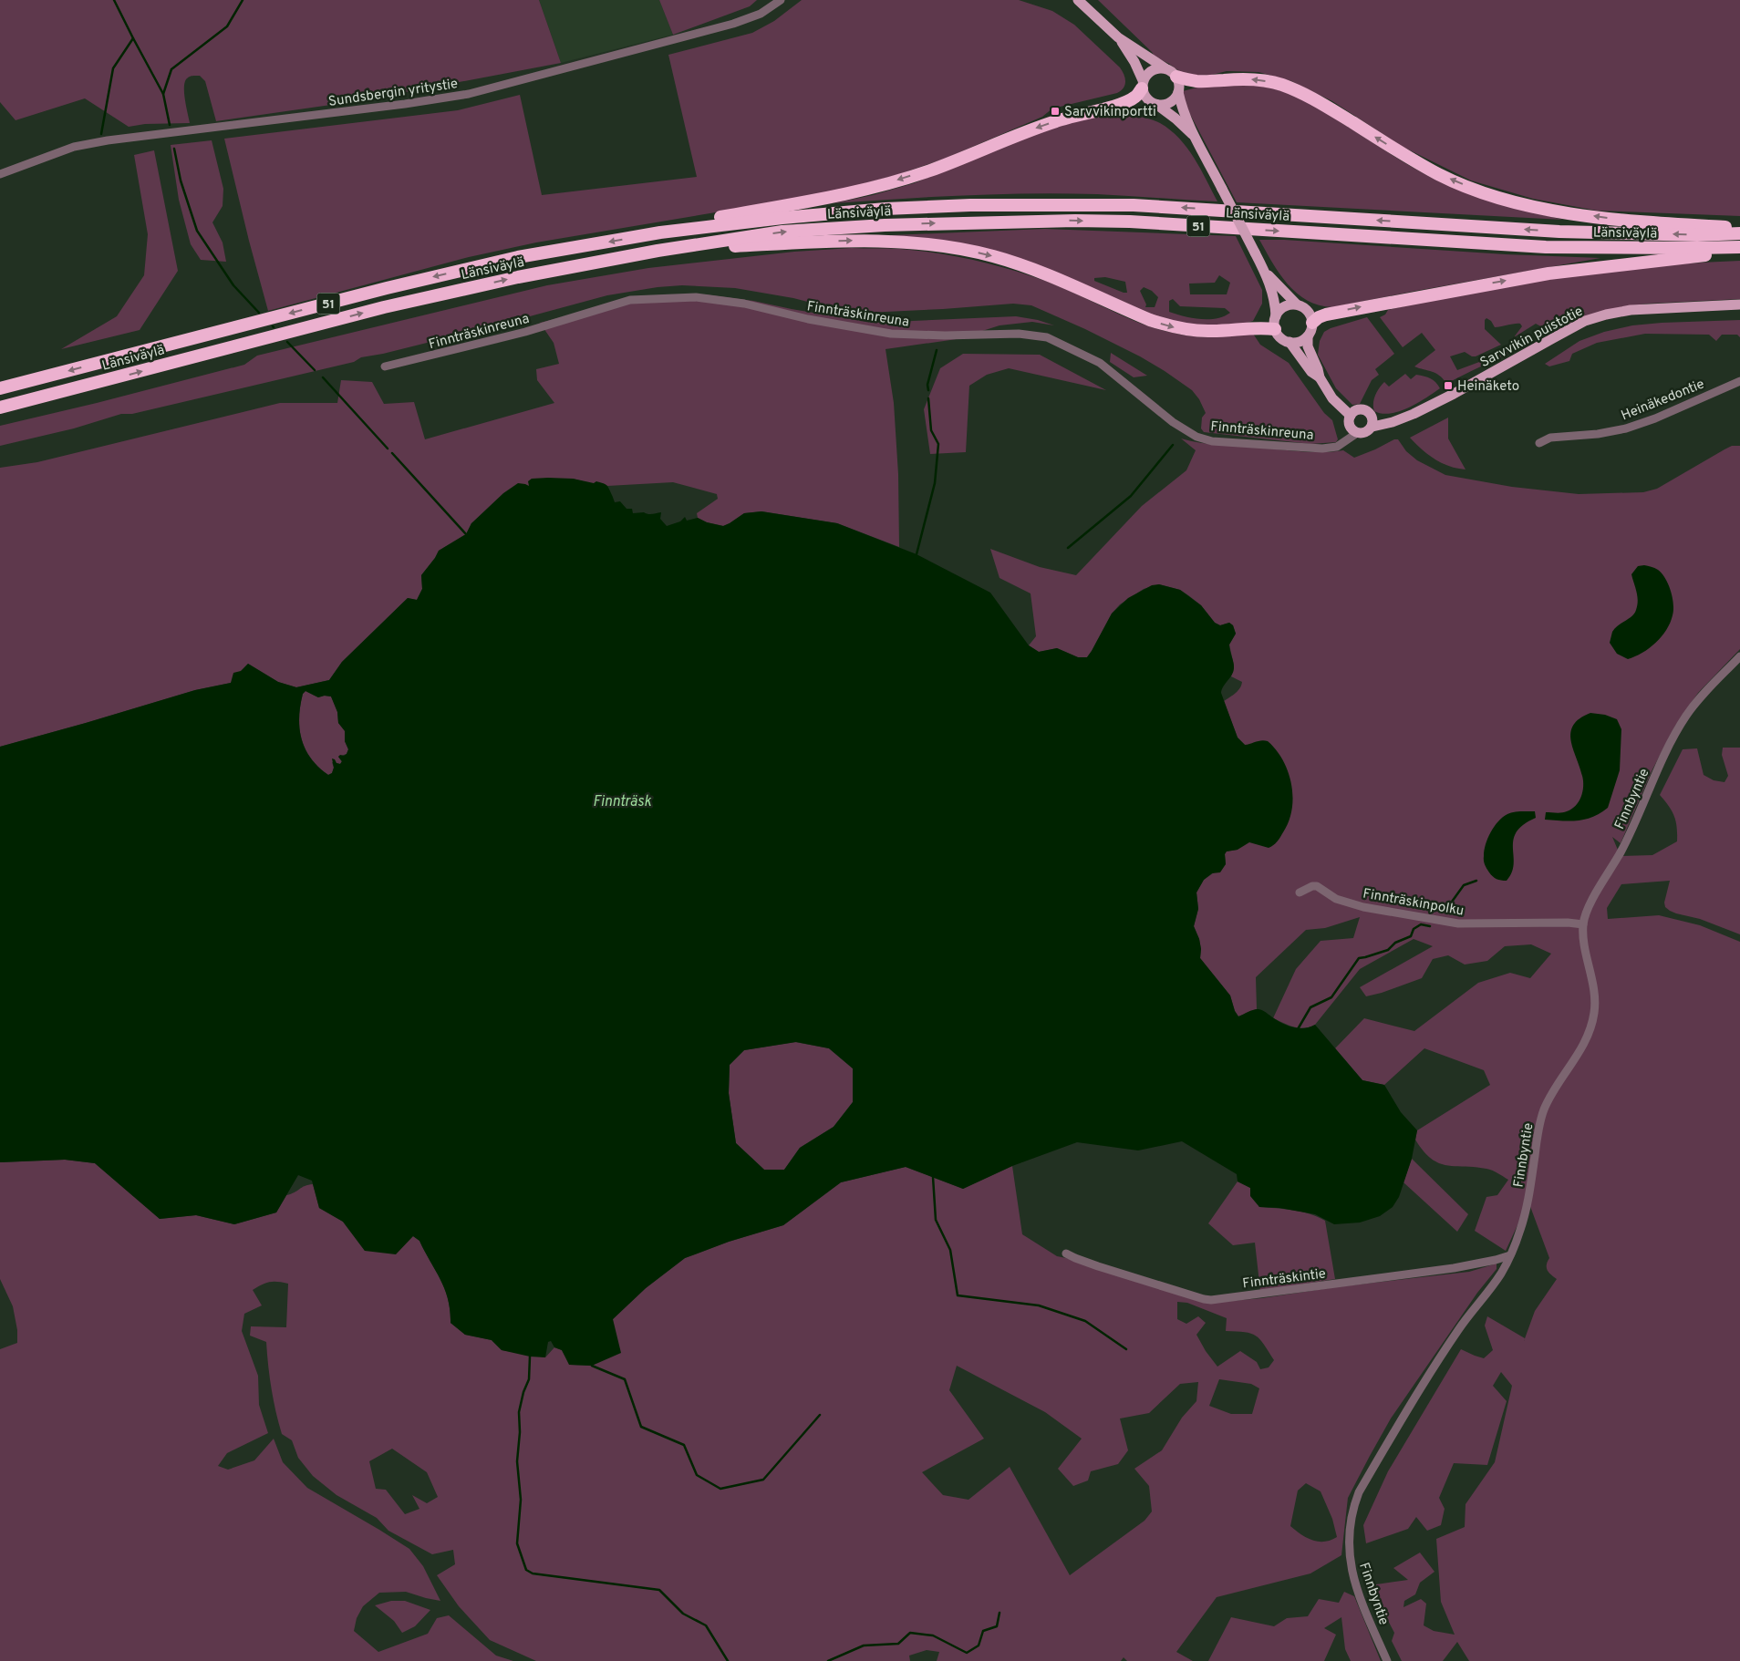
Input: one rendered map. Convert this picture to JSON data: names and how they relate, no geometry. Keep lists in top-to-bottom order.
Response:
{
  "streets": {
    "highway": ["Länsiväylä", "51"],
    "main road": ["Sarvvikin puistotie"],
    "street": [
      "Sundsbergin yritystie",
      "Finnträskinreuna",
      "Heinäkedontie",
      "Finnbyntie",
      "Finnträskinpolku",
      "Finnträskintie"
    ]
  },
  "crossings": [
    ["Finnträskinreuna", "Sarvvikin puistotie"],
    ["Finnbyntie", "Finnträskinpolku"],
    ["Finnbyntie", "Finnträskintie"]
  ],
  "water": ["Finnträsk"],
  "places": {
    "transit": ["Sarvvikinportti", "Heinäketo"]
  }
}
